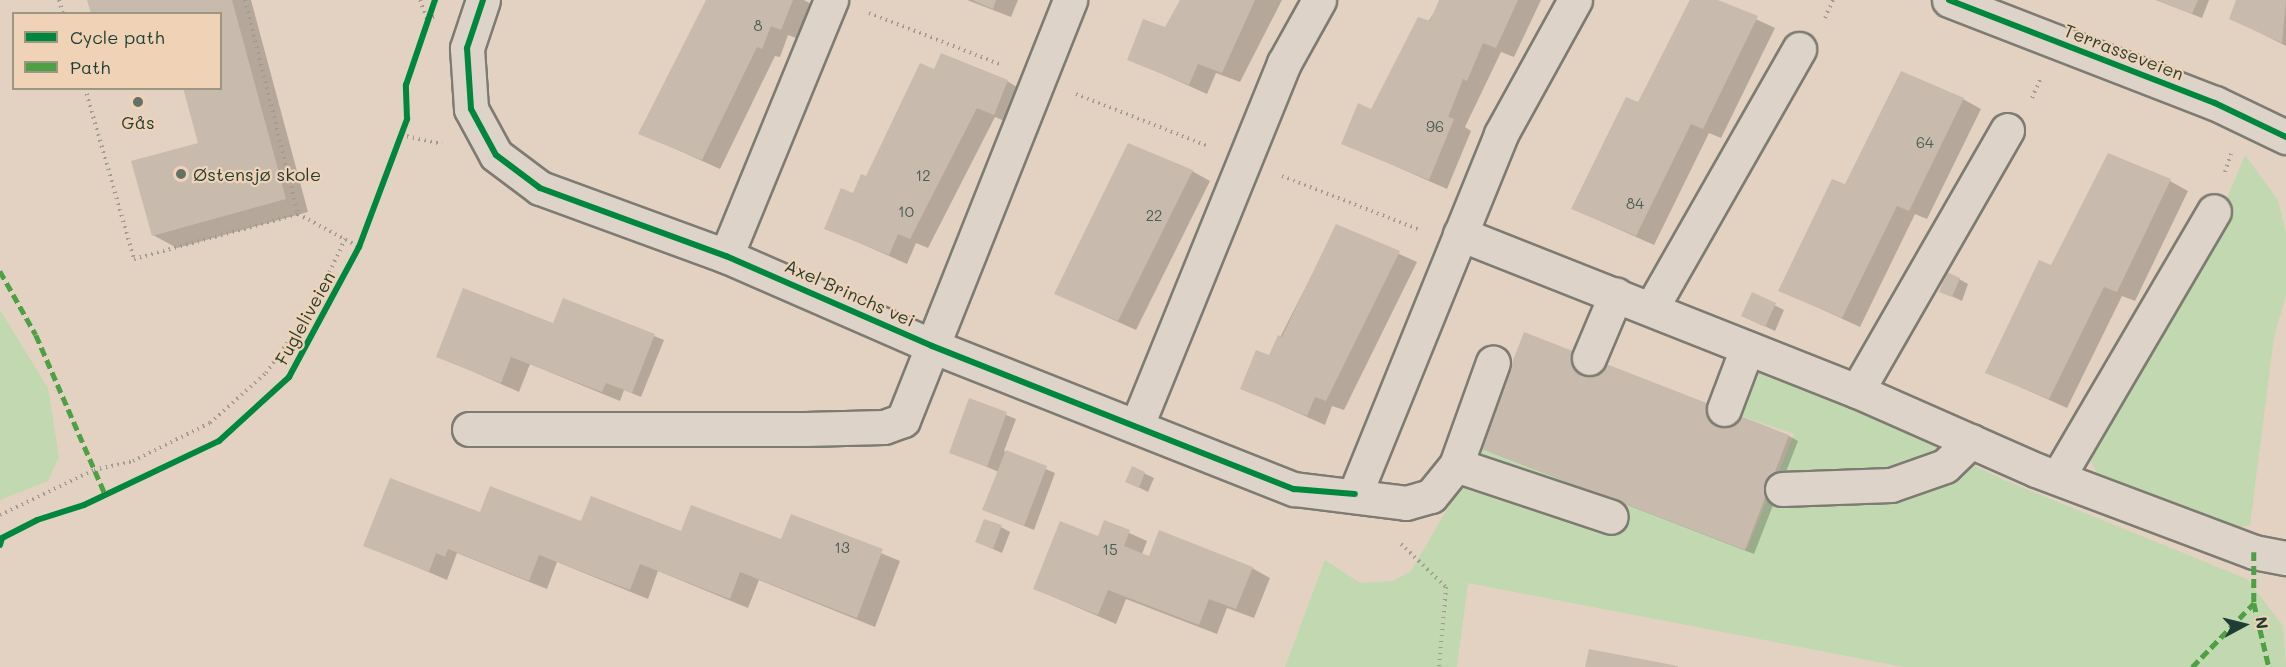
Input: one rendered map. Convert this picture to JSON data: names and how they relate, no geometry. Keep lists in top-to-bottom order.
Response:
{
  "streets": {
    "street": ["Terrasseveien", "Axel Brinchs vei"],
    "cycle path": ["Fugleliveien"]
  },
  "places": ["Gås", "Østensjø skole"],
  "house_numbers": [
    "8",
    "96",
    "64",
    "12",
    "84",
    "10",
    "22",
    "13",
    "15"
  ],
  "legend": ["Cycle path", "Path"],
  "north": "right"
}
